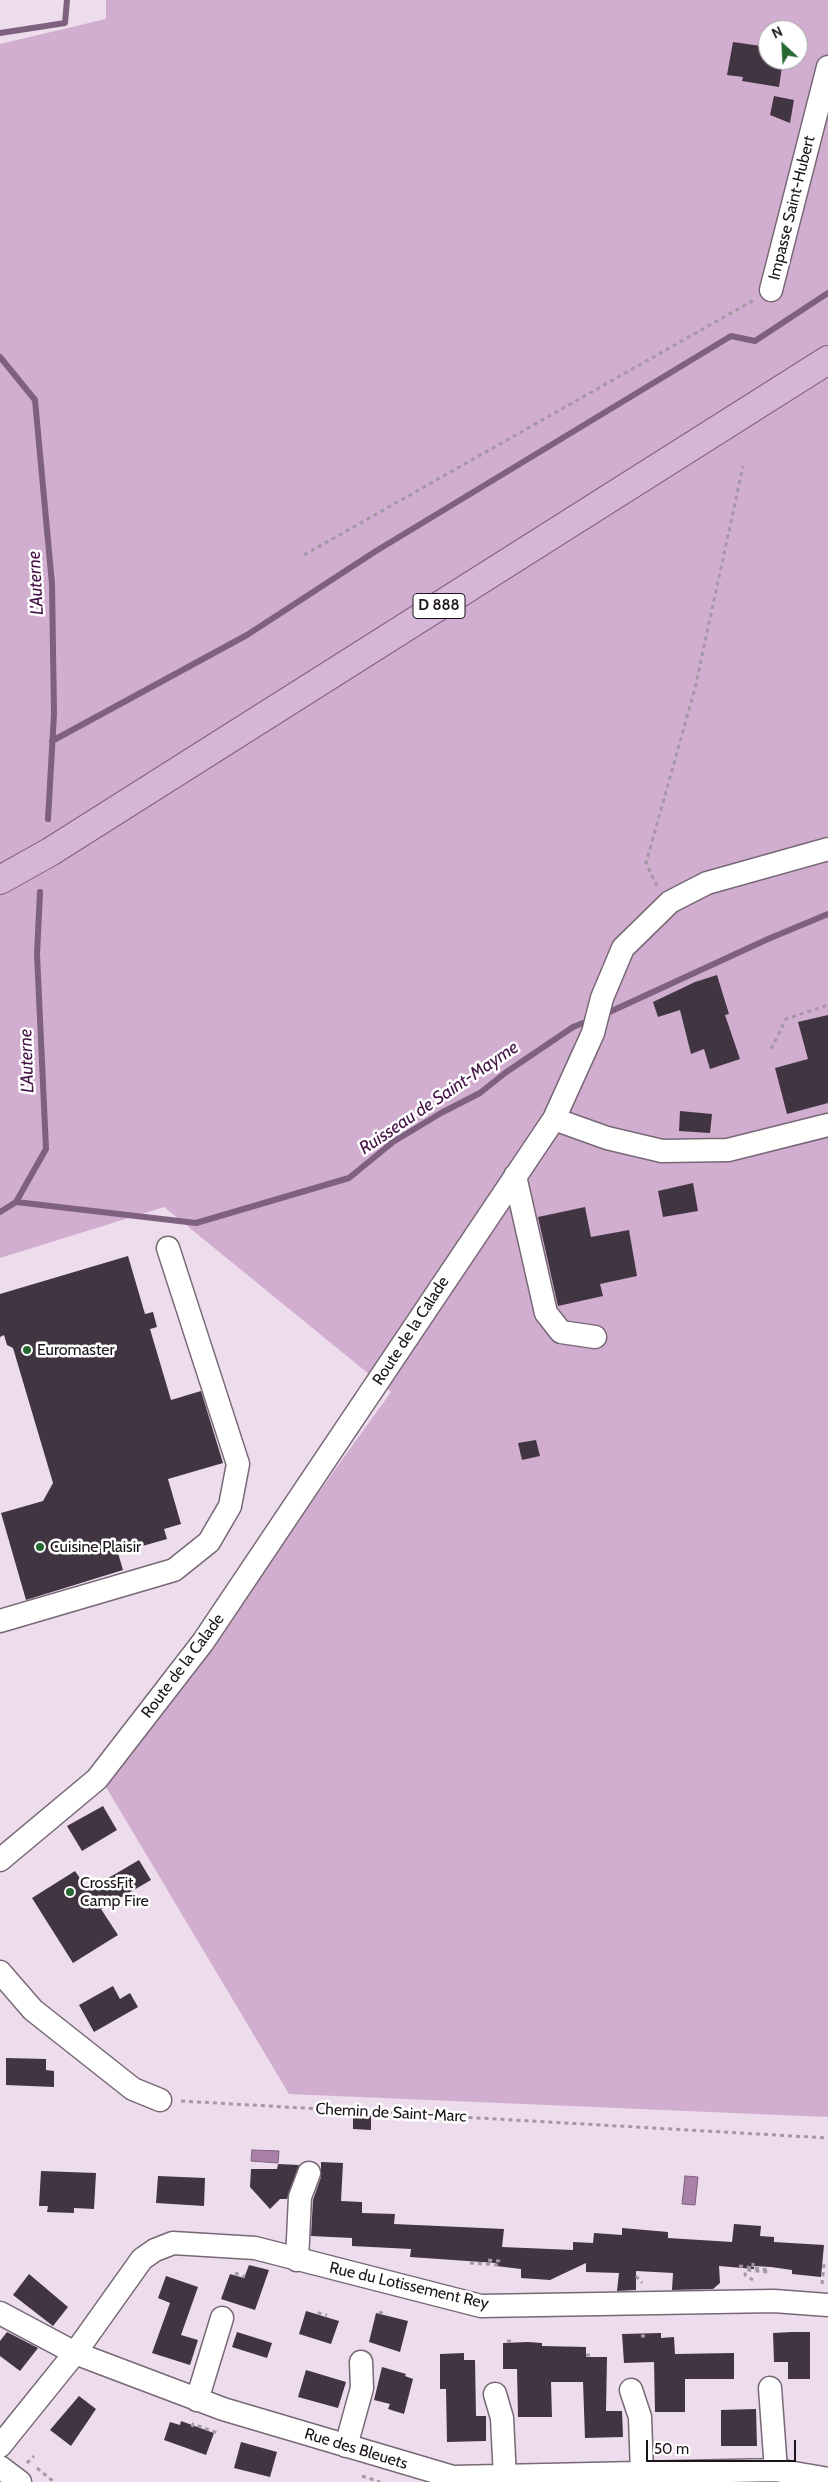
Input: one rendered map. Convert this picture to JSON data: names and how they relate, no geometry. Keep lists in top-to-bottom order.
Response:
{
  "streets": {
    "main road": ["D 888"],
    "street": [
      "Impasse Saint-Hubert",
      "Route de la Calade",
      "Rue du Lotissement Rey",
      "Rue des Bleuets"
    ],
    "path": ["Chemin de Saint-Marc"]
  },
  "crossings": [
    ["Rue du Lotissement Rey", "Rue des Bleuets"]
  ],
  "water": ["L'Auterne", "Ruisseau de Saint-Mayme"],
  "places": ["Euromaster", "Cuisine Plaisir", "CrossFit Camp Fire"],
  "scale_bar": "50 m",
  "north": "top left"
}
